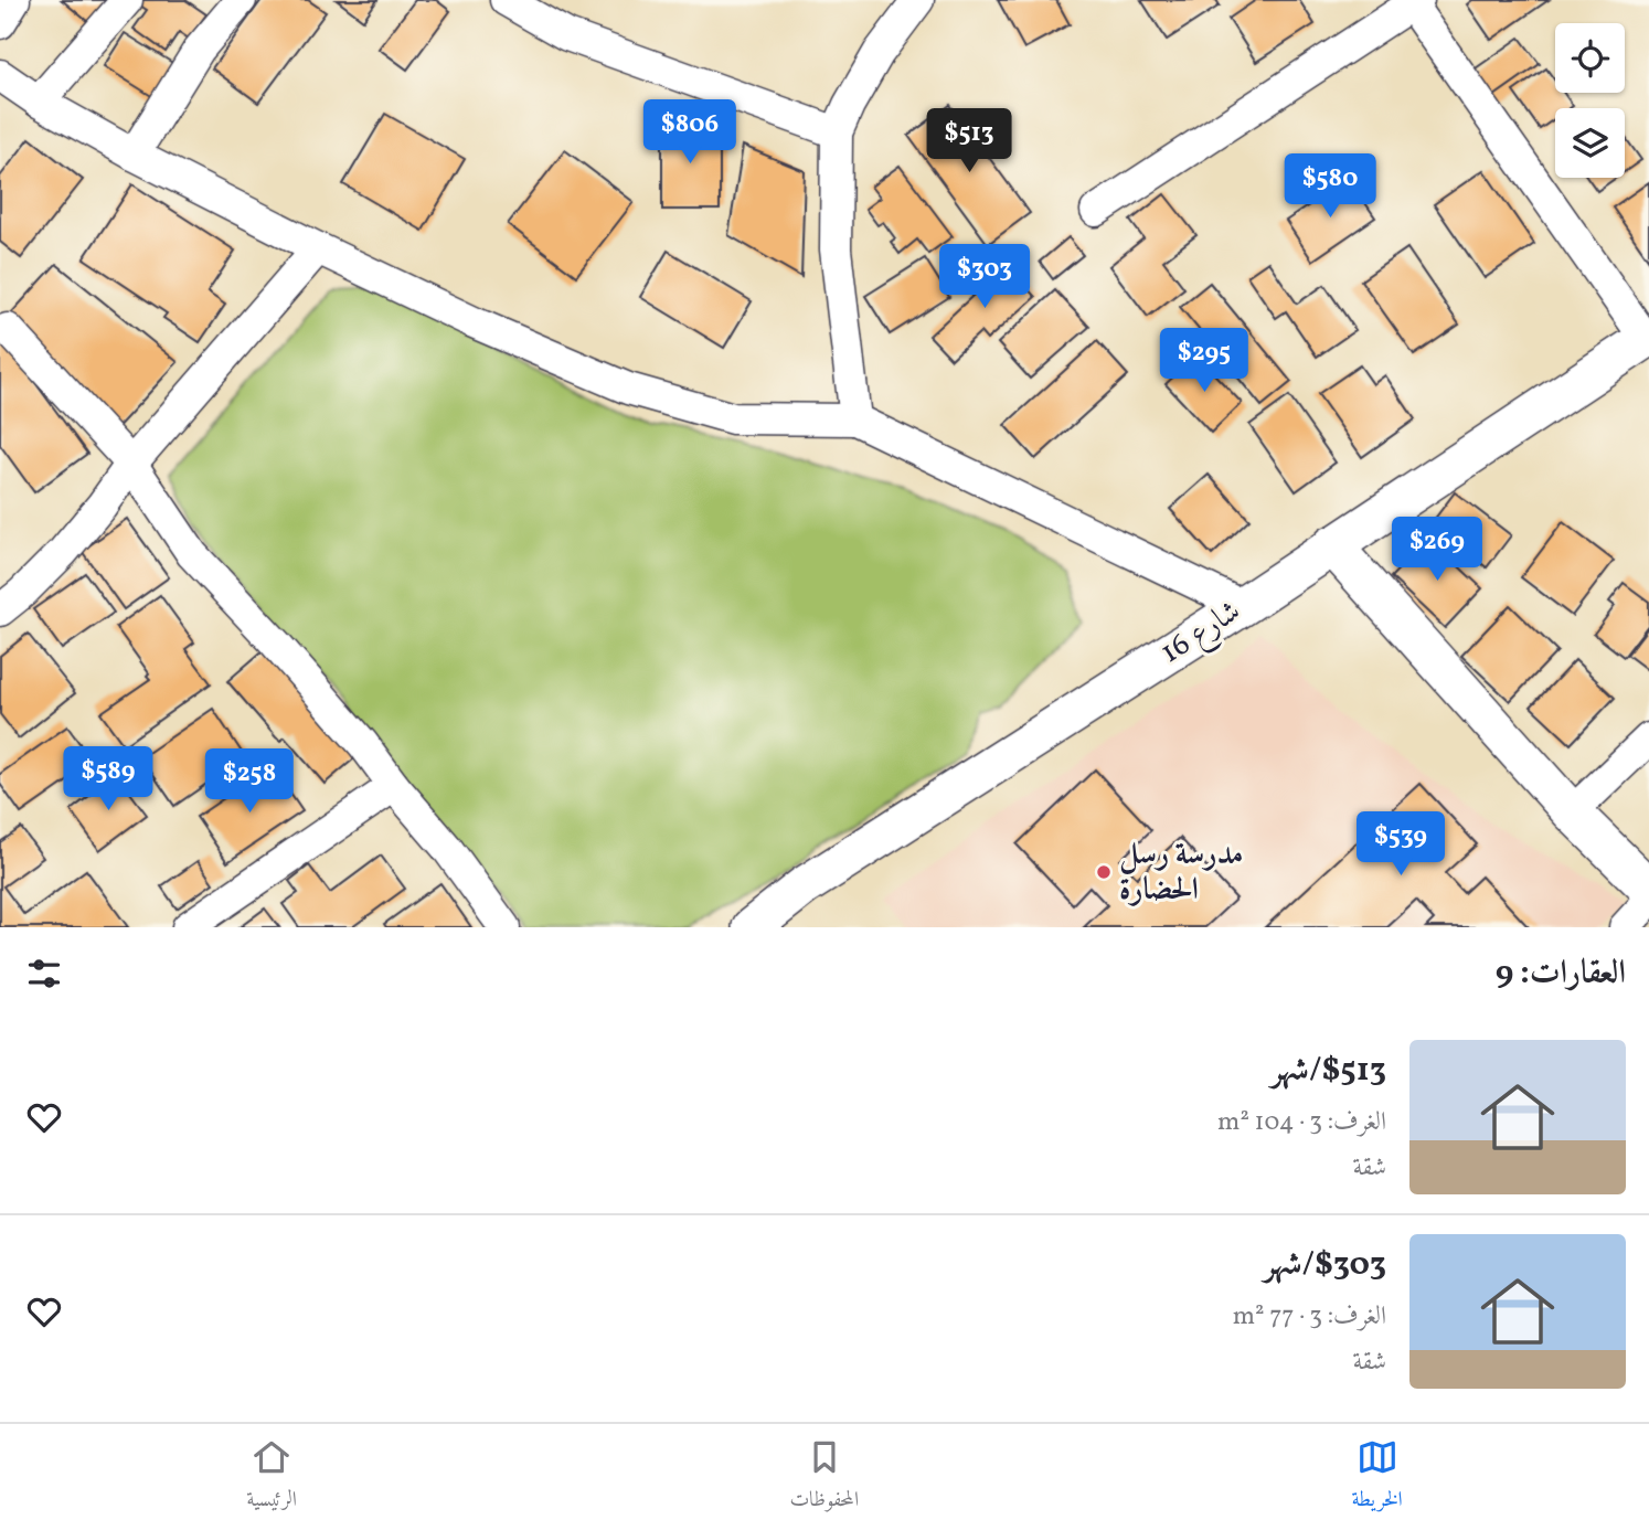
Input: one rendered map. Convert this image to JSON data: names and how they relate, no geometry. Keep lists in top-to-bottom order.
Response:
{
  "streets": {
    "street": ["شارع 16"]
  },
  "places": ["مدرسة رسل الحضارة"],
  "page": {
    "price": [
      "$806",
      "$513",
      "$580",
      "$303",
      "$295",
      "$269",
      "$589",
      "$258",
      "$539"
    ],
    "heading": "العقارات: 9",
    "list": [
      {
        "name": "$513/شهر",
        "note": "الغرف: 3 · 104 m² · شقة"
      },
      {
        "name": "$303/شهر",
        "note": "الغرف: 3 · 77 m² · شقة"
      }
    ],
    "tabs": ["الخريطة", "المحفوظات", "الرئيسية"]
  }
}
